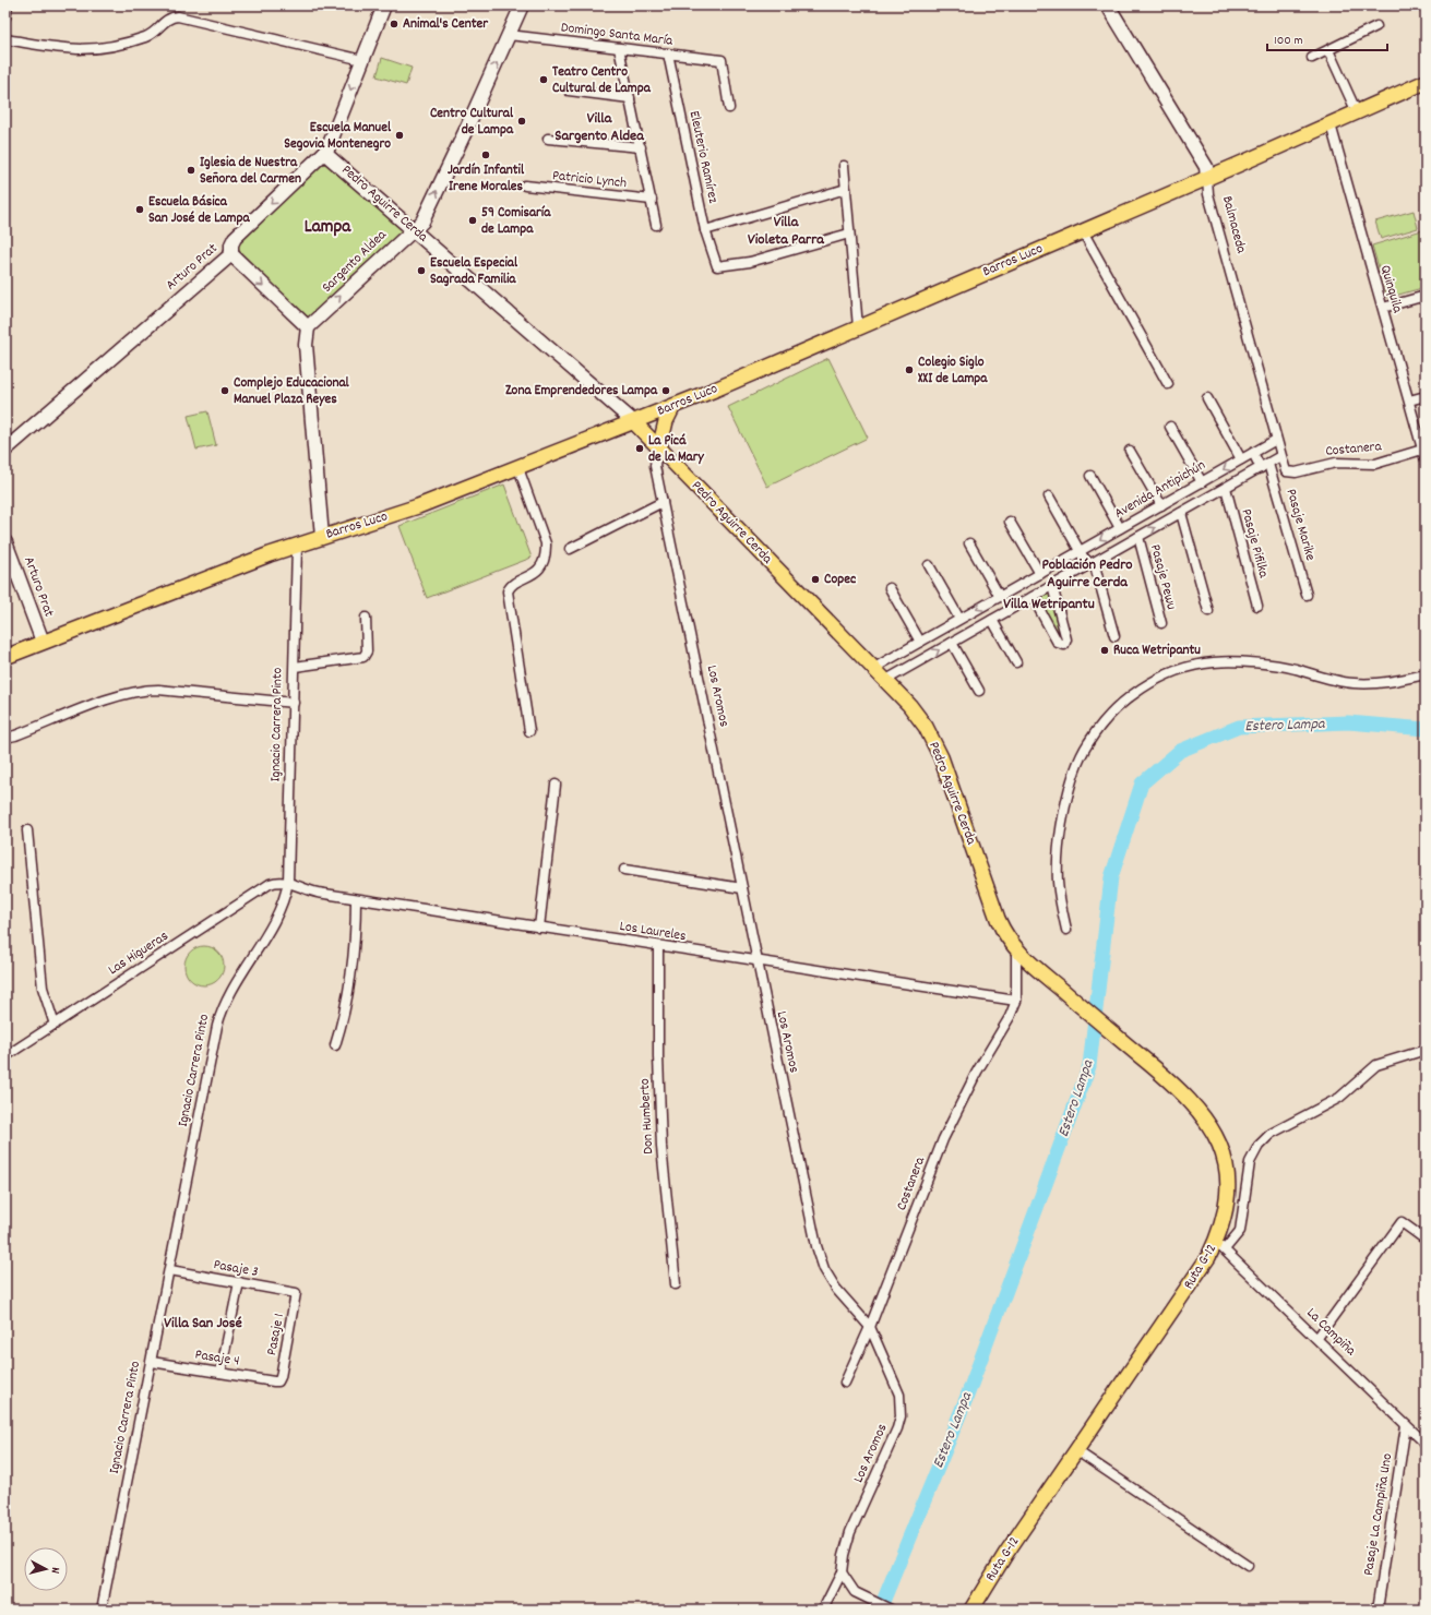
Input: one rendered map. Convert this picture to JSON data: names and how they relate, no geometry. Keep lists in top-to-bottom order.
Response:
{
  "streets": {
    "main road": [
      "Pedro Aguirre Cerda",
      "Balmaceda",
      "Barros Luco",
      "Sargento Aldea",
      "Arturo Prat",
      "Ruta G-12"
    ],
    "street": [
      "Domingo Santa María",
      "Eleuterio Ramírez",
      "Patricio Lynch",
      "Quinquila",
      "Costanera",
      "Avenida Antipichún",
      "Pasaje Marike",
      "Pasaje Pifilka",
      "Pasaje Pewu",
      "Los Aromos",
      "Ignacio Carrera Pinto",
      "Los Laureles",
      "Las Higueras",
      "Don Humberto",
      "Pasaje 3",
      "La Campiña",
      "Pasaje 1",
      "Pasaje 4",
      "Pasaje La Campiña Uno"
    ]
  },
  "crossings": [
    ["Domingo Santa María", "Eleuterio Ramírez"],
    ["Domingo Santa María", "Sargento Aldea"],
    ["Pedro Aguirre Cerda", "Barros Luco"],
    ["Pedro Aguirre Cerda", "Sargento Aldea"],
    ["Pedro Aguirre Cerda", "Arturo Prat"],
    ["Pedro Aguirre Cerda", "Avenida Antipichún"],
    ["Pedro Aguirre Cerda", "Los Aromos"],
    ["Pedro Aguirre Cerda", "Ruta G-12"],
    ["Balmaceda", "Barros Luco"],
    ["Balmaceda", "Costanera"],
    ["Balmaceda", "Avenida Antipichún"],
    ["Barros Luco", "Arturo Prat"],
    ["Barros Luco", "Quinquila"],
    ["Barros Luco", "Ignacio Carrera Pinto"],
    ["Quinquila", "Costanera"],
    ["Costanera", "Los Aromos"],
    ["Costanera", "Los Laureles"],
    ["Los Aromos", "Los Laureles"],
    ["Ignacio Carrera Pinto", "Los Laureles"],
    ["Ignacio Carrera Pinto", "Las Higueras"],
    ["Ignacio Carrera Pinto", "Pasaje 3"],
    ["Ignacio Carrera Pinto", "Pasaje 4"],
    ["Los Laureles", "Las Higueras"],
    ["Los Laureles", "Don Humberto"],
    ["Ruta G-12", "La Campiña"],
    ["Pasaje 3", "Pasaje 1"],
    ["La Campiña", "Pasaje La Campiña Uno"],
    ["Pasaje 1", "Pasaje 4"]
  ],
  "one_way": ["Sargento Aldea"],
  "districts": [
    "Villa Sargento Aldea",
    "Villa Violeta Parra",
    "Lampa",
    "Población Pedro Aguirre Cerda",
    "Villa Wetripantu",
    "Villa San José"
  ],
  "water": ["Estero Lampa"],
  "places": [
    "Animal's Center",
    "Teatro Centro Cultural de Lampa",
    "Centro Cultural de Lampa",
    "Escuela Manuel Segovia Montenegro",
    "Jardín Infantil Irene Morales",
    "Iglesia de Nuestra Señora del Carmen",
    "Escuela Básica San José de Lampa",
    "59 Comisaría de Lampa",
    "Escuela Especial Sagrada Familia",
    "Colegio Siglo XXI de Lampa",
    "Complejo Educacional Manuel Plaza Reyes",
    "Zona Emprendedores Lampa",
    "La Picá de la Mary",
    "Copec",
    "Ruca Wetripantu"
  ],
  "scale_bar": "100 m",
  "north": "right"
}
